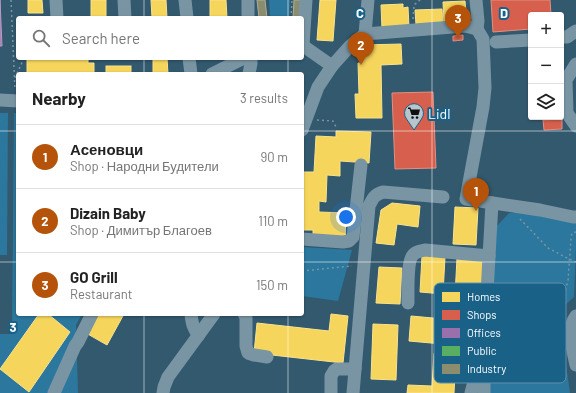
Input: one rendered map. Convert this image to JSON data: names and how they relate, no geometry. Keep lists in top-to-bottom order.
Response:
{
  "places": {
    "supermarket": ["Lidl"]
  },
  "legend": [
    "Homes",
    "Shops",
    "Offices",
    "Public",
    "Industry"
  ],
  "page": {
    "pins": ["3", "2", "1"],
    "map_buttons": ["+", "−"],
    "search": "Search here",
    "heading": ["Nearby", "3 results"],
    "list": [
      {
        "mark": "1",
        "name": "Асеновци",
        "note": "Shop · Народни Будители",
        "value": "90 m"
      },
      {
        "mark": "2",
        "name": "Dizain Baby",
        "note": "Shop · Димитър Благоев",
        "value": "110 m"
      },
      {
        "mark": "3",
        "name": "GO Grill",
        "note": "Restaurant",
        "value": "150 m"
      }
    ]
  },
  "grid": {
    "columns": ["C", "D"],
    "rows": ["3"]
  }
}
